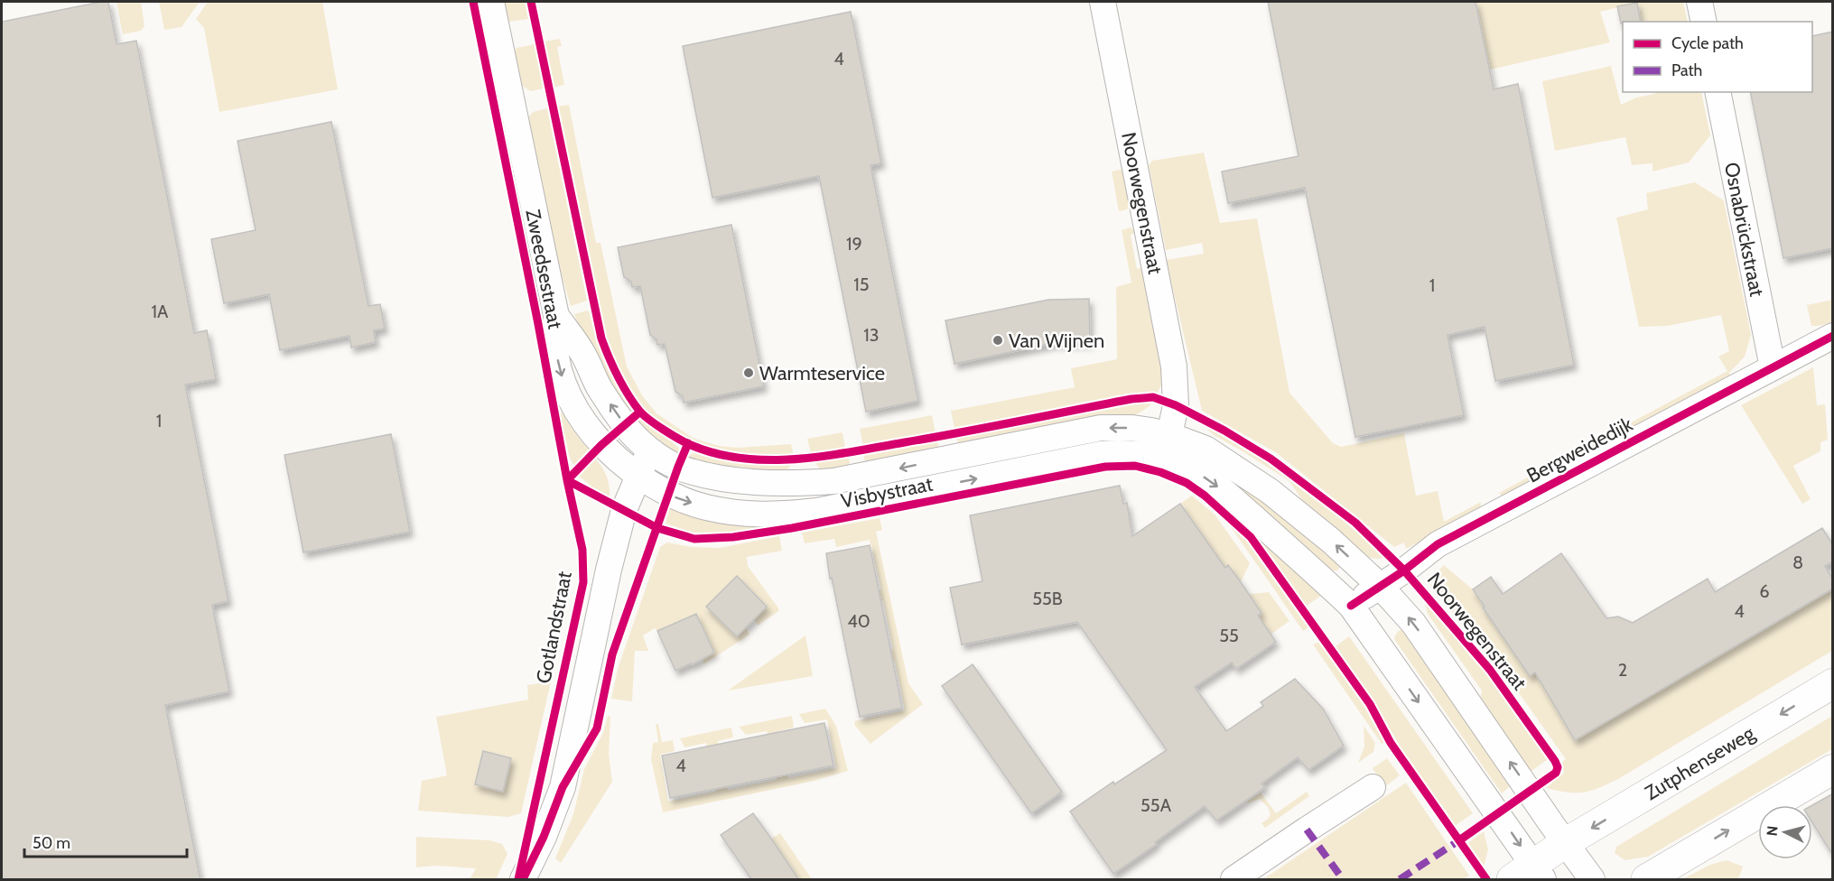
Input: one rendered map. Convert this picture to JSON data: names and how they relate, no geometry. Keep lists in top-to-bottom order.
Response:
{
  "streets": {
    "main road": ["Zutphenseweg"],
    "street": [
      "Noorwegenstraat",
      "Osnabrückstraat",
      "Zweedsestraat",
      "Bergweidedijk",
      "Visbystraat",
      "Gotlandstraat"
    ]
  },
  "crossings": [
    ["Noorwegenstraat", "Visbystraat"],
    ["Osnabrückstraat", "Bergweidedijk"],
    ["Zweedsestraat", "Visbystraat"],
    ["Visbystraat", "Gotlandstraat"]
  ],
  "places": ["Van Wijnen", "Warmteservice"],
  "house_numbers": [
    "4",
    "19",
    "15",
    "1",
    "1A",
    "13",
    "1",
    "8",
    "6",
    "55B",
    "4",
    "40",
    "55",
    "2",
    "4",
    "55A"
  ],
  "legend": ["Cycle path", "Path"],
  "scale_bar": "50 m",
  "north": "left"
}
